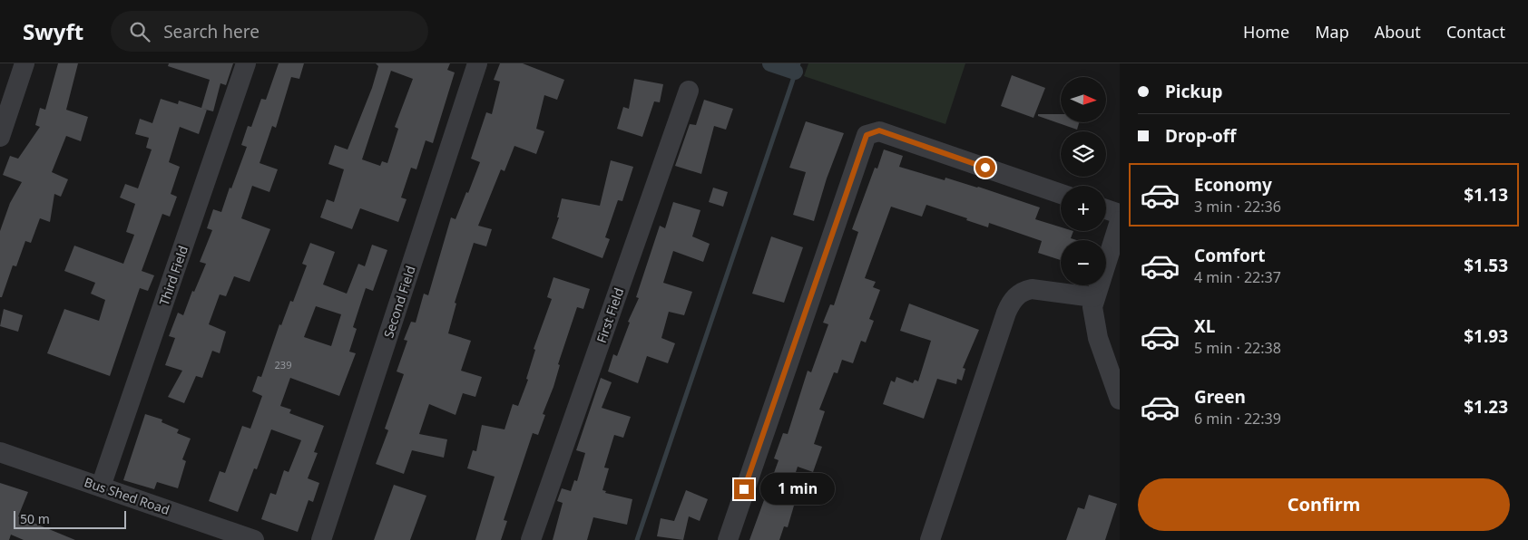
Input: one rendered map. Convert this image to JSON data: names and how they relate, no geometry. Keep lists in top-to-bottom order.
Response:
{
  "streets": {
    "street": [
      "Third Field",
      "Second Field",
      "First Field",
      "Bus Shed Road"
    ]
  },
  "crossings": [
    ["Third Field", "Bus Shed Road"]
  ],
  "house_numbers": ["239"],
  "scale_bar": "50 m",
  "north": "right",
  "page": {
    "header": "Swyft",
    "search": "Search here",
    "nav": [
      "Home",
      "Map",
      "About",
      "Contact"
    ],
    "banner": ["Pickup", "Drop-off"],
    "map_buttons": ["+", "−"],
    "list": [
      {
        "name": "Economy",
        "note": "3 min · 22:36",
        "value": "$1.13"
      },
      {
        "name": "Comfort",
        "note": "4 min · 22:37",
        "value": "$1.53"
      },
      {
        "name": "XL",
        "note": "5 min · 22:38",
        "value": "$1.93"
      },
      {
        "name": "Green",
        "note": "6 min · 22:39",
        "value": "$1.23"
      }
    ],
    "buttons": "Confirm",
    "bubble": "1 min",
    "scale": "50 m"
  }
}
